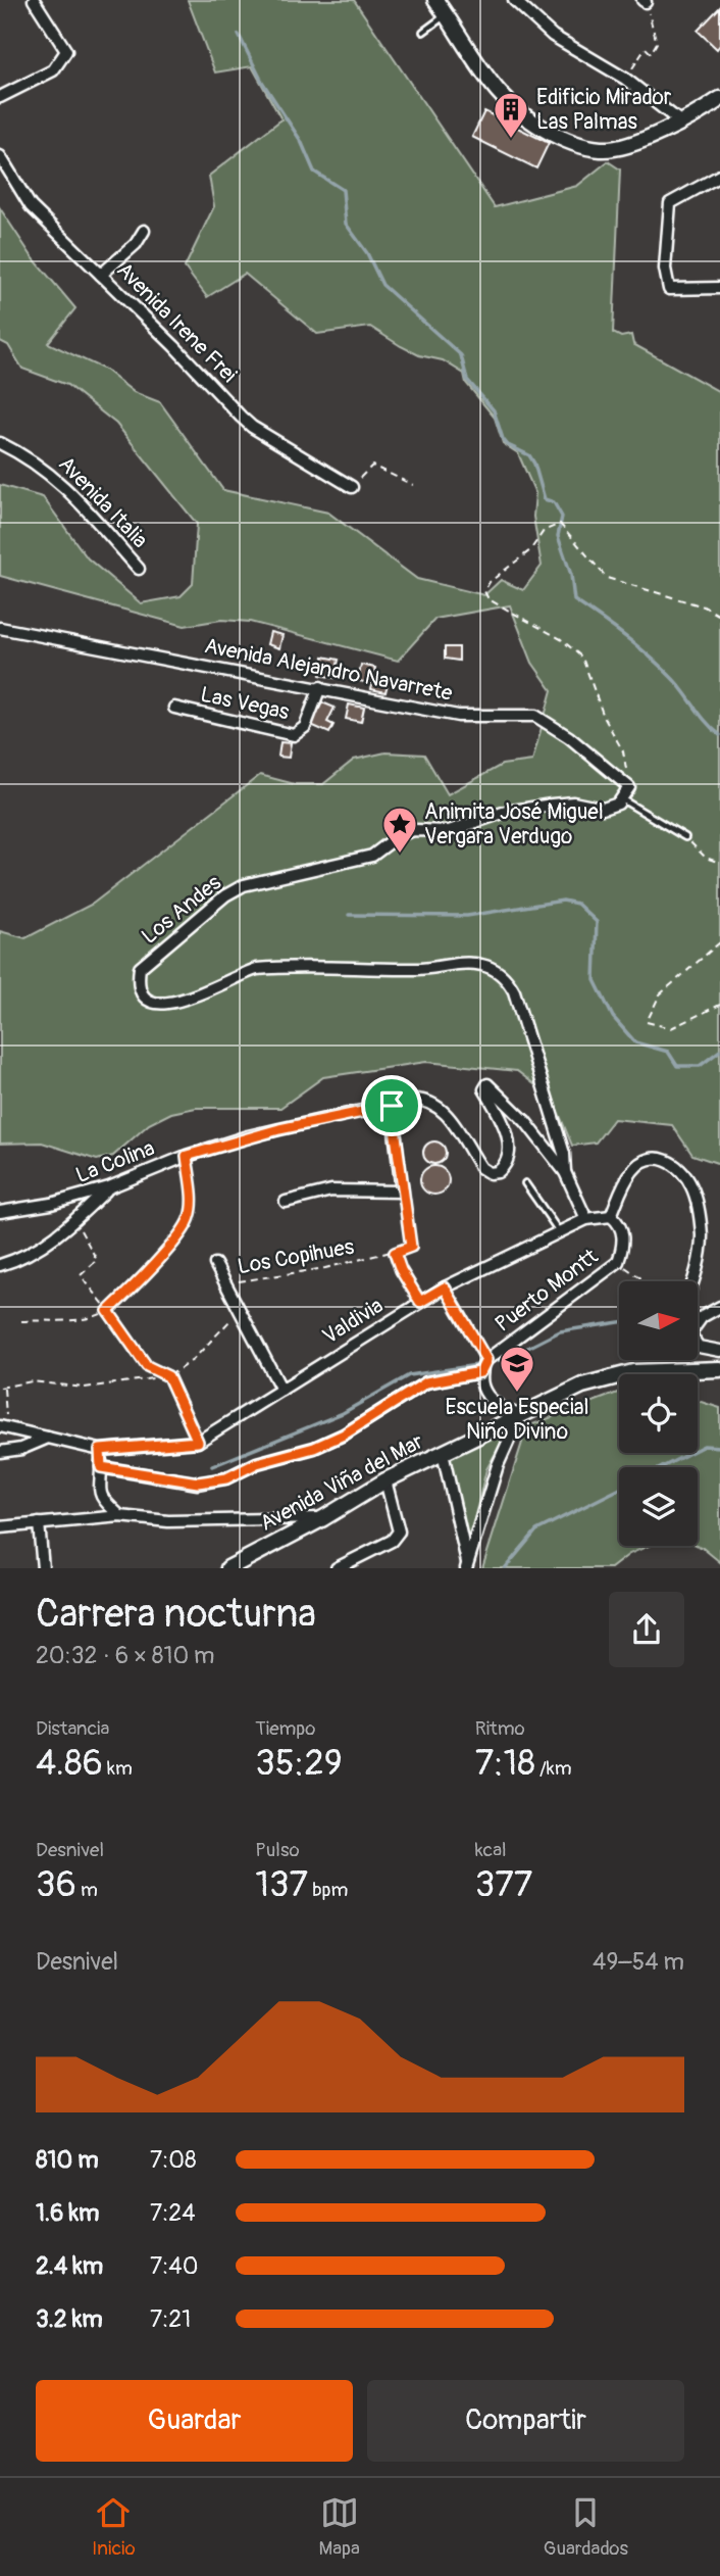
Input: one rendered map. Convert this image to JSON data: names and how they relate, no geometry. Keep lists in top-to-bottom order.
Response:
{
  "streets": {
    "street": [
      "Avenida Irene Frei",
      "Avenida Italia",
      "Avenida Alejandro Navarrete",
      "Las Vegas",
      "Los Andes",
      "La Colina",
      "Puerto Montt",
      "Valdivia",
      "Avenida Viña del Mar"
    ],
    "path": ["Los Copihues"]
  },
  "crossings": [
    ["Avenida Alejandro Navarrete", "Las Vegas"],
    ["Los Andes", "La Colina"],
    ["Los Andes", "Valdivia"],
    ["Puerto Montt", "Valdivia"]
  ],
  "places": {
    "building": ["Edificio Mirador Las Palmas"],
    "place": ["Animita José Miguel Vergara Verdugo"],
    "school or university": ["Escuela Especial Niño Divino"]
  },
  "north": "right",
  "page": {
    "heading": ["Carrera nocturna", "20:32 · 6 × 810 m"],
    "stats": [
      ["Distancia", "4.86 km"],
      ["Tiempo", "35:29"],
      ["Ritmo", "7:18 /km"],
      ["Desnivel", "36 m"],
      ["Pulso", "137 bpm"],
      ["kcal", "377"]
    ],
    "chart": ["Desnivel", "49–54 m"],
    "list": [
      {
        "name": "810 m",
        "note": "7:08"
      },
      {
        "name": "1.6 km",
        "note": "7:24"
      },
      {
        "name": "2.4 km",
        "note": "7:40"
      },
      {
        "name": "3.2 km",
        "note": "7:21"
      }
    ],
    "buttons": ["Guardar", "Compartir"],
    "tabs": ["Inicio", "Mapa", "Guardados"]
  }
}
